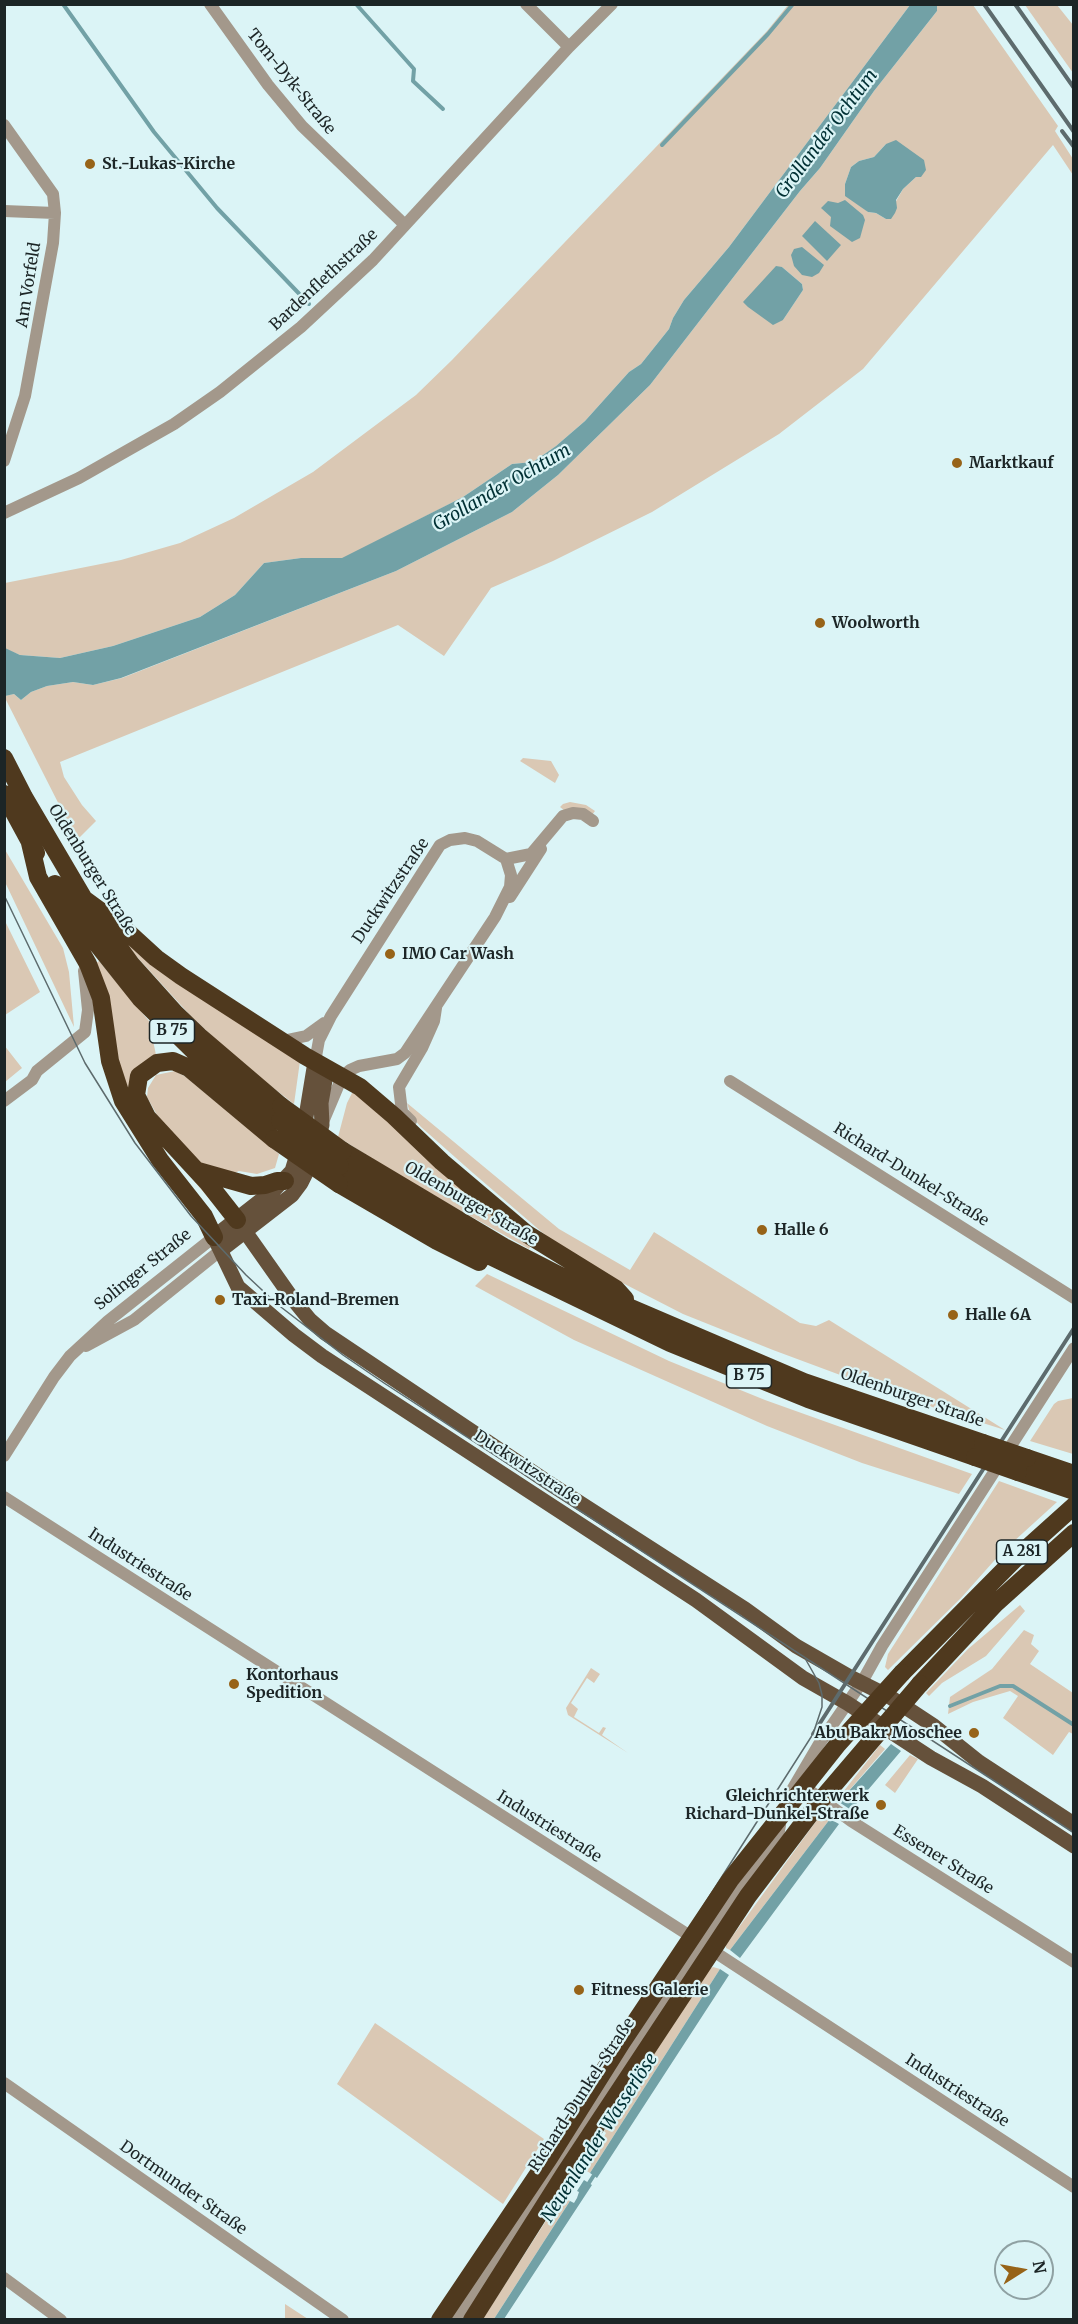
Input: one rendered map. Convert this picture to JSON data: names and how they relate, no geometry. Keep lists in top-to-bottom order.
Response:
{
  "streets": {
    "highway": ["Oldenburger Straße", "B 75", "A 281"],
    "main road": ["Duckwitzstraße", "Solinger Straße"],
    "street": [
      "Tom-Dyk-Straße",
      "Bardenflethstraße",
      "Am Vorfeld",
      "Richard-Dunkel-Straße",
      "Industriestraße",
      "Essener Straße",
      "Dortmunder Straße"
    ]
  },
  "crossings": [
    ["Tom-Dyk-Straße", "Bardenflethstraße"],
    ["Duckwitzstraße", "Richard-Dunkel-Straße"],
    ["Duckwitzstraße", "Solinger Straße"],
    ["Richard-Dunkel-Straße", "Industriestraße"],
    ["Richard-Dunkel-Straße", "Essener Straße"]
  ],
  "water": ["Grollander Ochtum", "Neuenlander Wasserlöse"],
  "places": [
    "St.-Lukas-Kirche",
    "Marktkauf",
    "Woolworth",
    "IMO Car Wash",
    "Halle 6",
    "Taxi-Roland-Bremen",
    "Halle 6A",
    "Kontorhaus Spedition",
    "Abu Bakr Moschee",
    "Gleichrichterwerk Richard-Dunkel-Straße",
    "Fitness Galerie"
  ],
  "north": "right"
}
